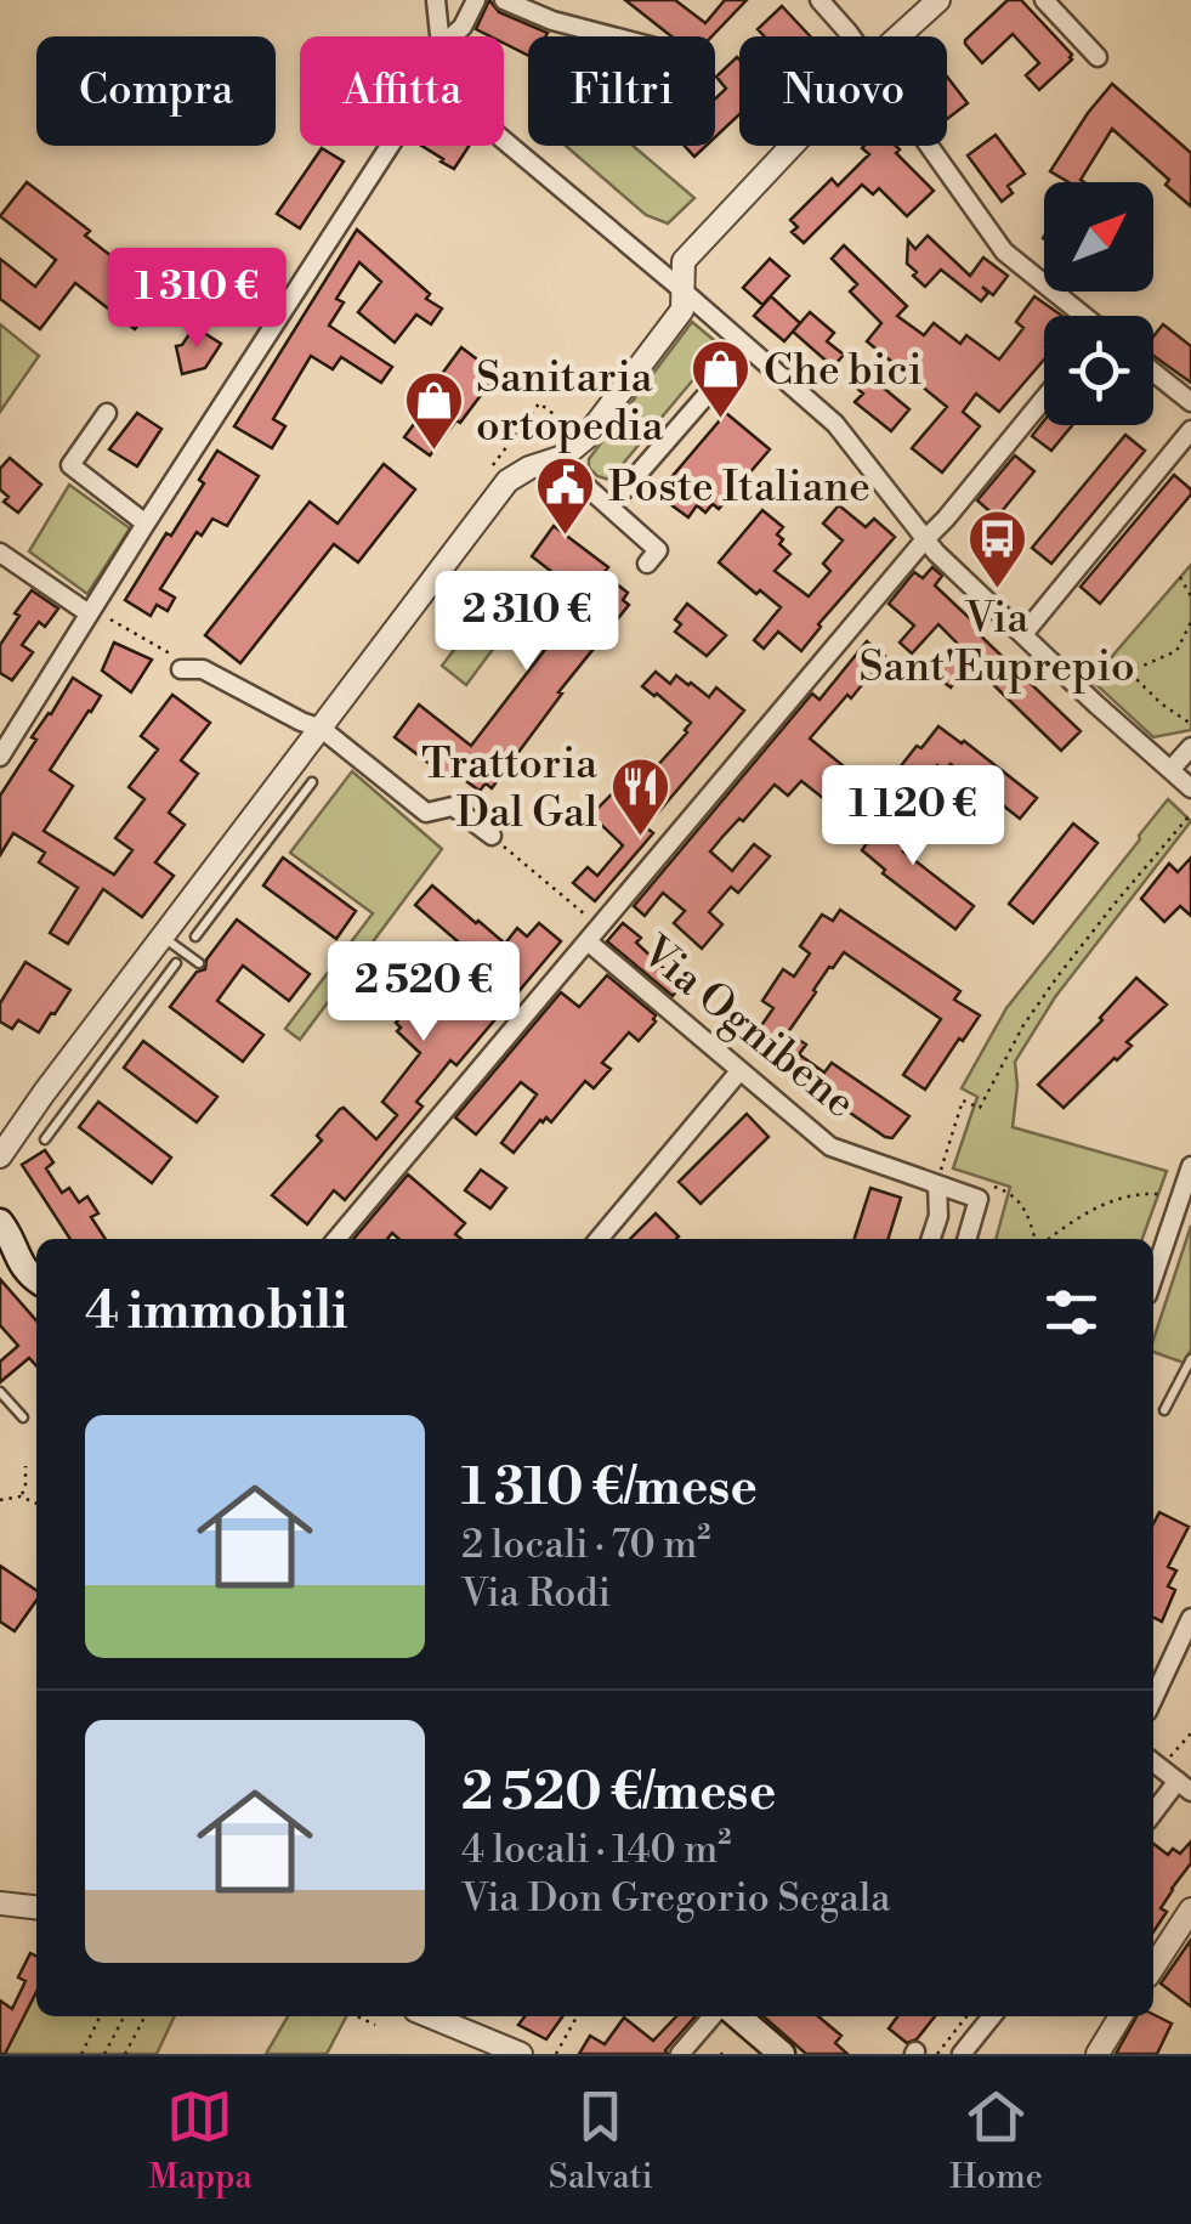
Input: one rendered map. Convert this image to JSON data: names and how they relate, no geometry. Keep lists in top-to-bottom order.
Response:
{
  "streets": {
    "street": ["Via Ognibene"]
  },
  "places": {
    "shop": ["Che bici", "Sanitaria ortopedia"],
    "public building": ["Poste Italiane"],
    "bus stop": ["Via Sant'Euprepio"],
    "restaurant": ["Trattoria Dal Gal"]
  },
  "north": "top right",
  "page": {
    "chip": [
      "Compra",
      "Affitta",
      "Filtri",
      "Nuovo"
    ],
    "price": [
      "1 310 €",
      "2 310 €",
      "1 120 €",
      "2 520 €"
    ],
    "heading": "4 immobili",
    "list": [
      {
        "name": "1 310 €/mese",
        "note": "2 locali · 70 m² · Via Rodi"
      },
      {
        "name": "2 520 €/mese",
        "note": "4 locali · 140 m² · Via Don Gregorio Segala"
      }
    ],
    "tabs": ["Mappa", "Salvati", "Home"]
  }
}
